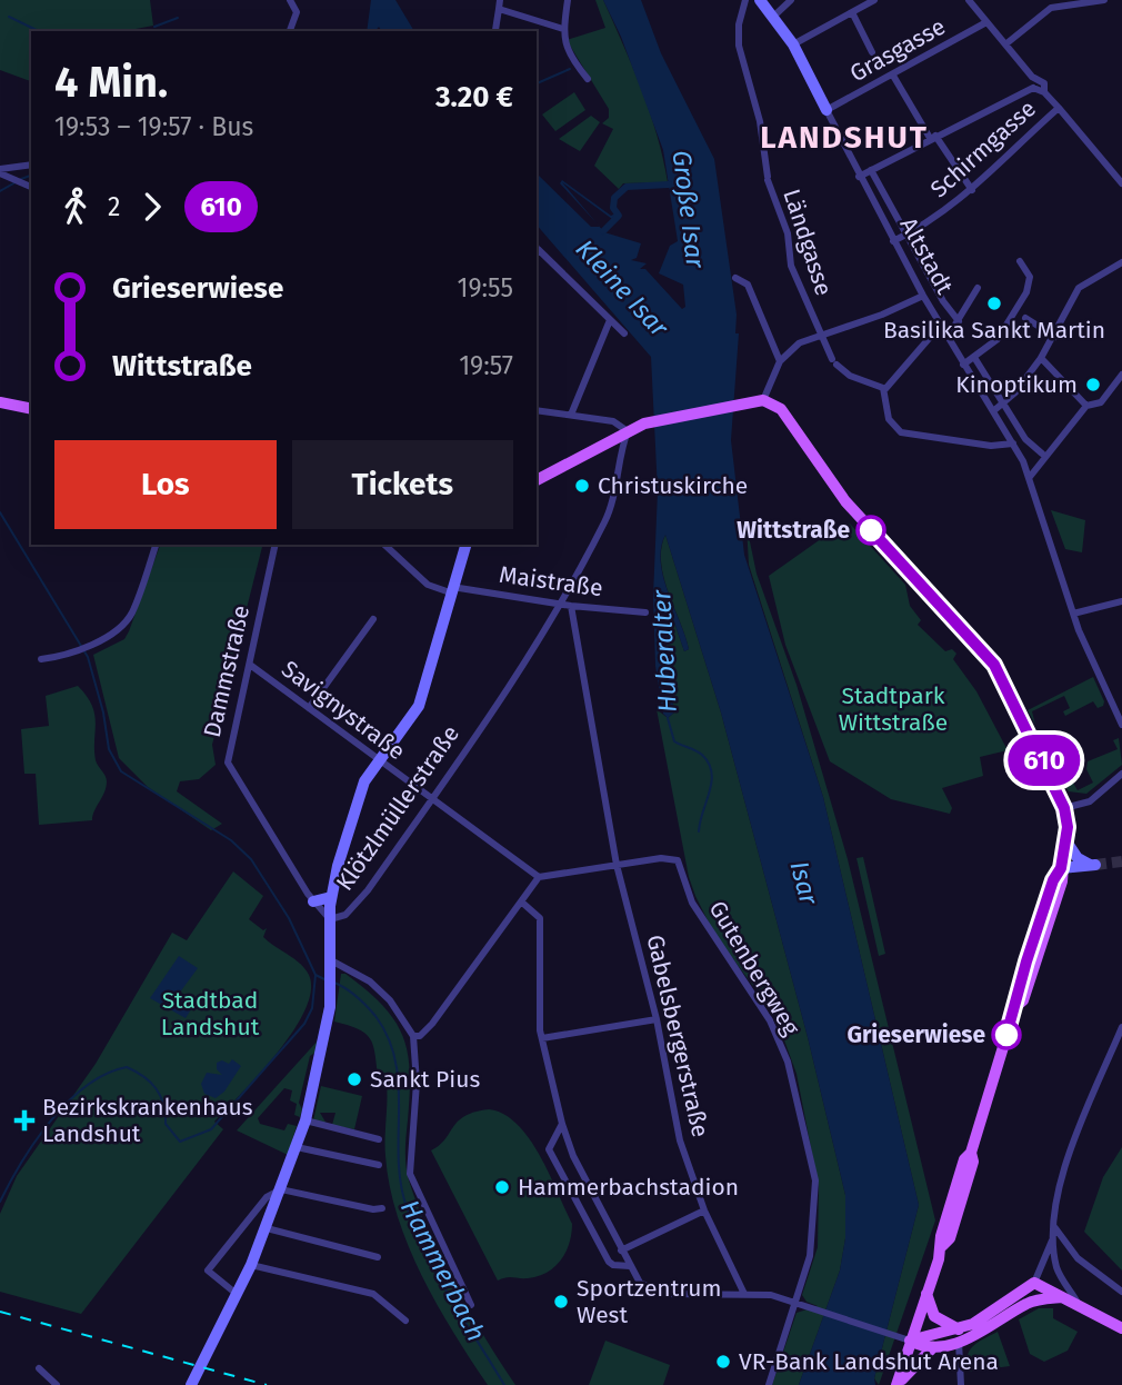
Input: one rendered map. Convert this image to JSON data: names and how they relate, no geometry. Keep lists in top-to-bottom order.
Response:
{
  "streets": {
    "street": [
      "Grasgasse",
      "Schirmgasse",
      "Ländgasse",
      "Altstadt",
      "Maistraße",
      "Dammstraße",
      "Savignystraße",
      "Klötzlmüllerstraße",
      "Gutenbergweg",
      "Gabelsbergerstraße"
    ]
  },
  "crossings": [
    ["Grasgasse", "Altstadt"],
    ["Schirmgasse", "Altstadt"],
    ["Maistraße", "Klötzlmüllerstraße"],
    ["Maistraße", "Gabelsbergerstraße"],
    ["Dammstraße", "Savignystraße"],
    ["Dammstraße", "Klötzlmüllerstraße"],
    ["Savignystraße", "Klötzlmüllerstraße"],
    ["Gutenbergweg", "Gabelsbergerstraße"]
  ],
  "districts": ["LANDSHUT"],
  "water": [
    "Große Isar",
    "Kleine Isar",
    "Huberalter",
    "Isar",
    "Hammerbach"
  ],
  "parks": ["Stadtpark Wittstraße", "Stadtbad Landshut"],
  "places": {
    "other": [
      "Basilika Sankt Martin",
      "Kinoptikum",
      "Christuskirche",
      "Wittstraße",
      "Grieserwiese",
      "Sankt Pius",
      "Hammerbachstadion",
      "Sportzentrum West",
      "VR-Bank Landshut Arena"
    ],
    "health": ["Bezirkskrankenhaus Landshut"]
  },
  "lines": ["bus line 610"],
  "page": {
    "on_map": "610",
    "heading": ["4 Min.", "19:53 – 19:57 · Bus", "3.20 €"],
    "legs": ["2", "610"],
    "list": [
      {
        "name": "Grieserwiese",
        "value": "19:55"
      },
      {
        "name": "Wittstraße",
        "value": "19:57"
      }
    ],
    "buttons": ["Los", "Tickets"]
  }
}
